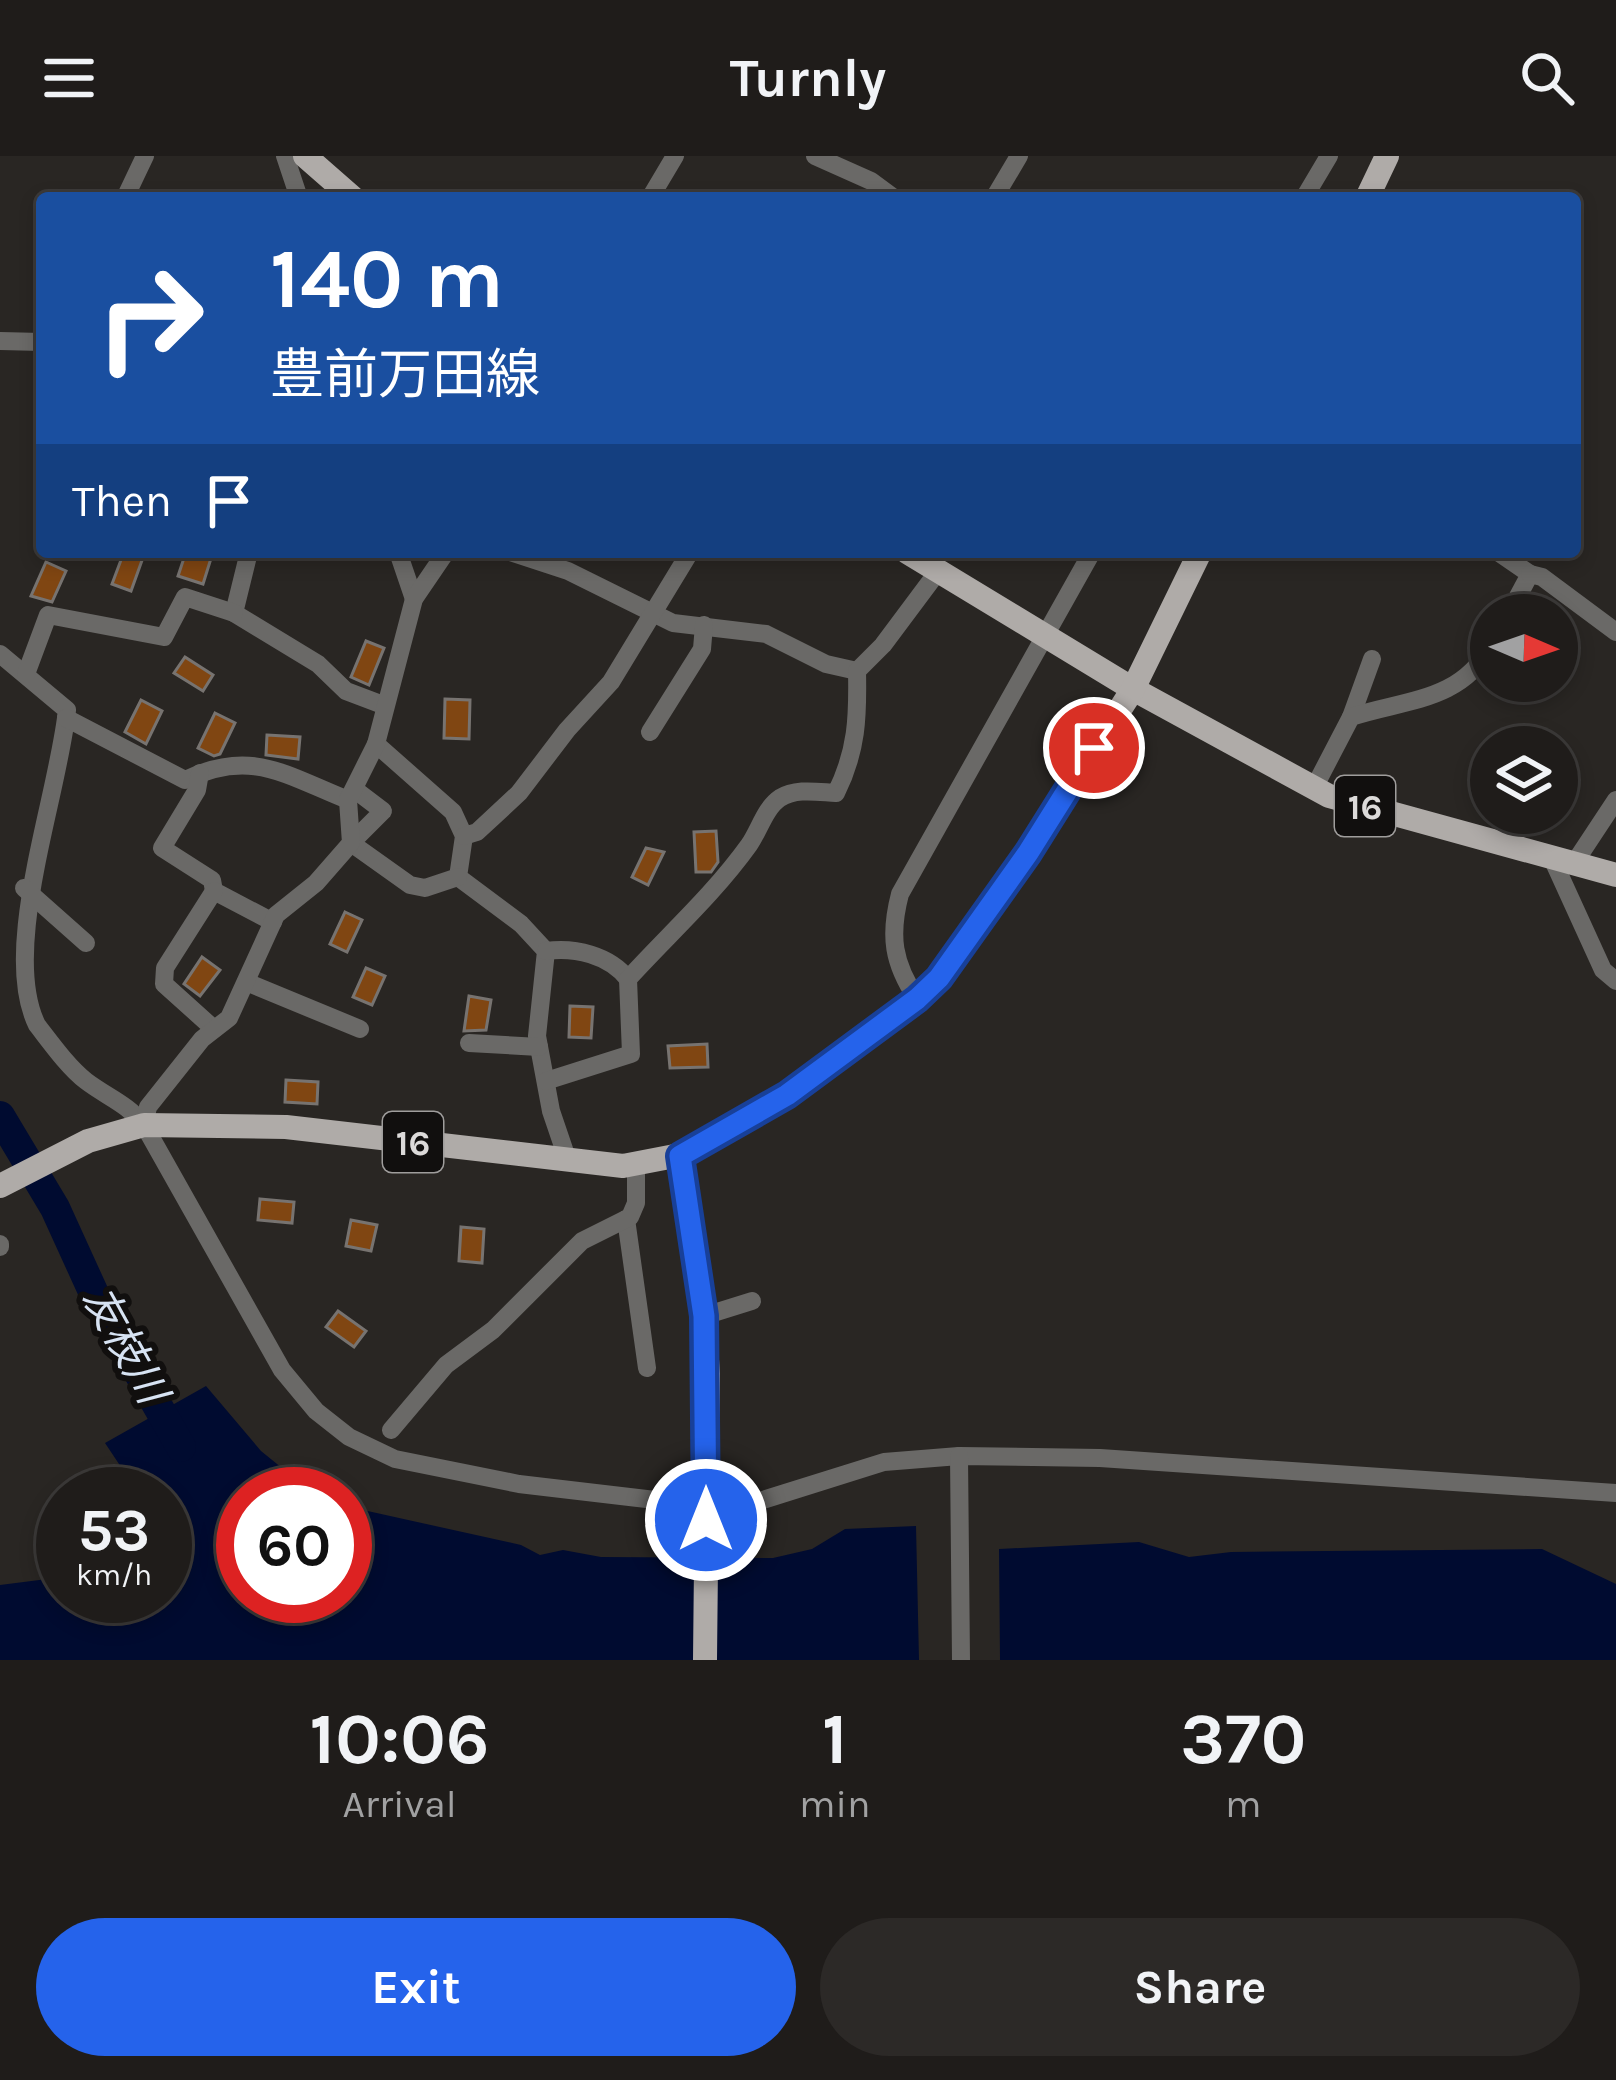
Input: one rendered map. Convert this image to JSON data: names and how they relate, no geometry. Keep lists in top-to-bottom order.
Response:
{
  "streets": {
    "main road": ["16"]
  },
  "water": ["友枝川"],
  "north": "right",
  "page": {
    "header": "Turnly",
    "turn": ["140 m", "豊前万田線"],
    "then": "Then",
    "speed": "53 km/h",
    "limit": "60",
    "eta": [
      "10:06",
      "Arrival",
      "1",
      "min",
      "370",
      "m"
    ],
    "buttons": ["Exit", "Share"]
  }
}
